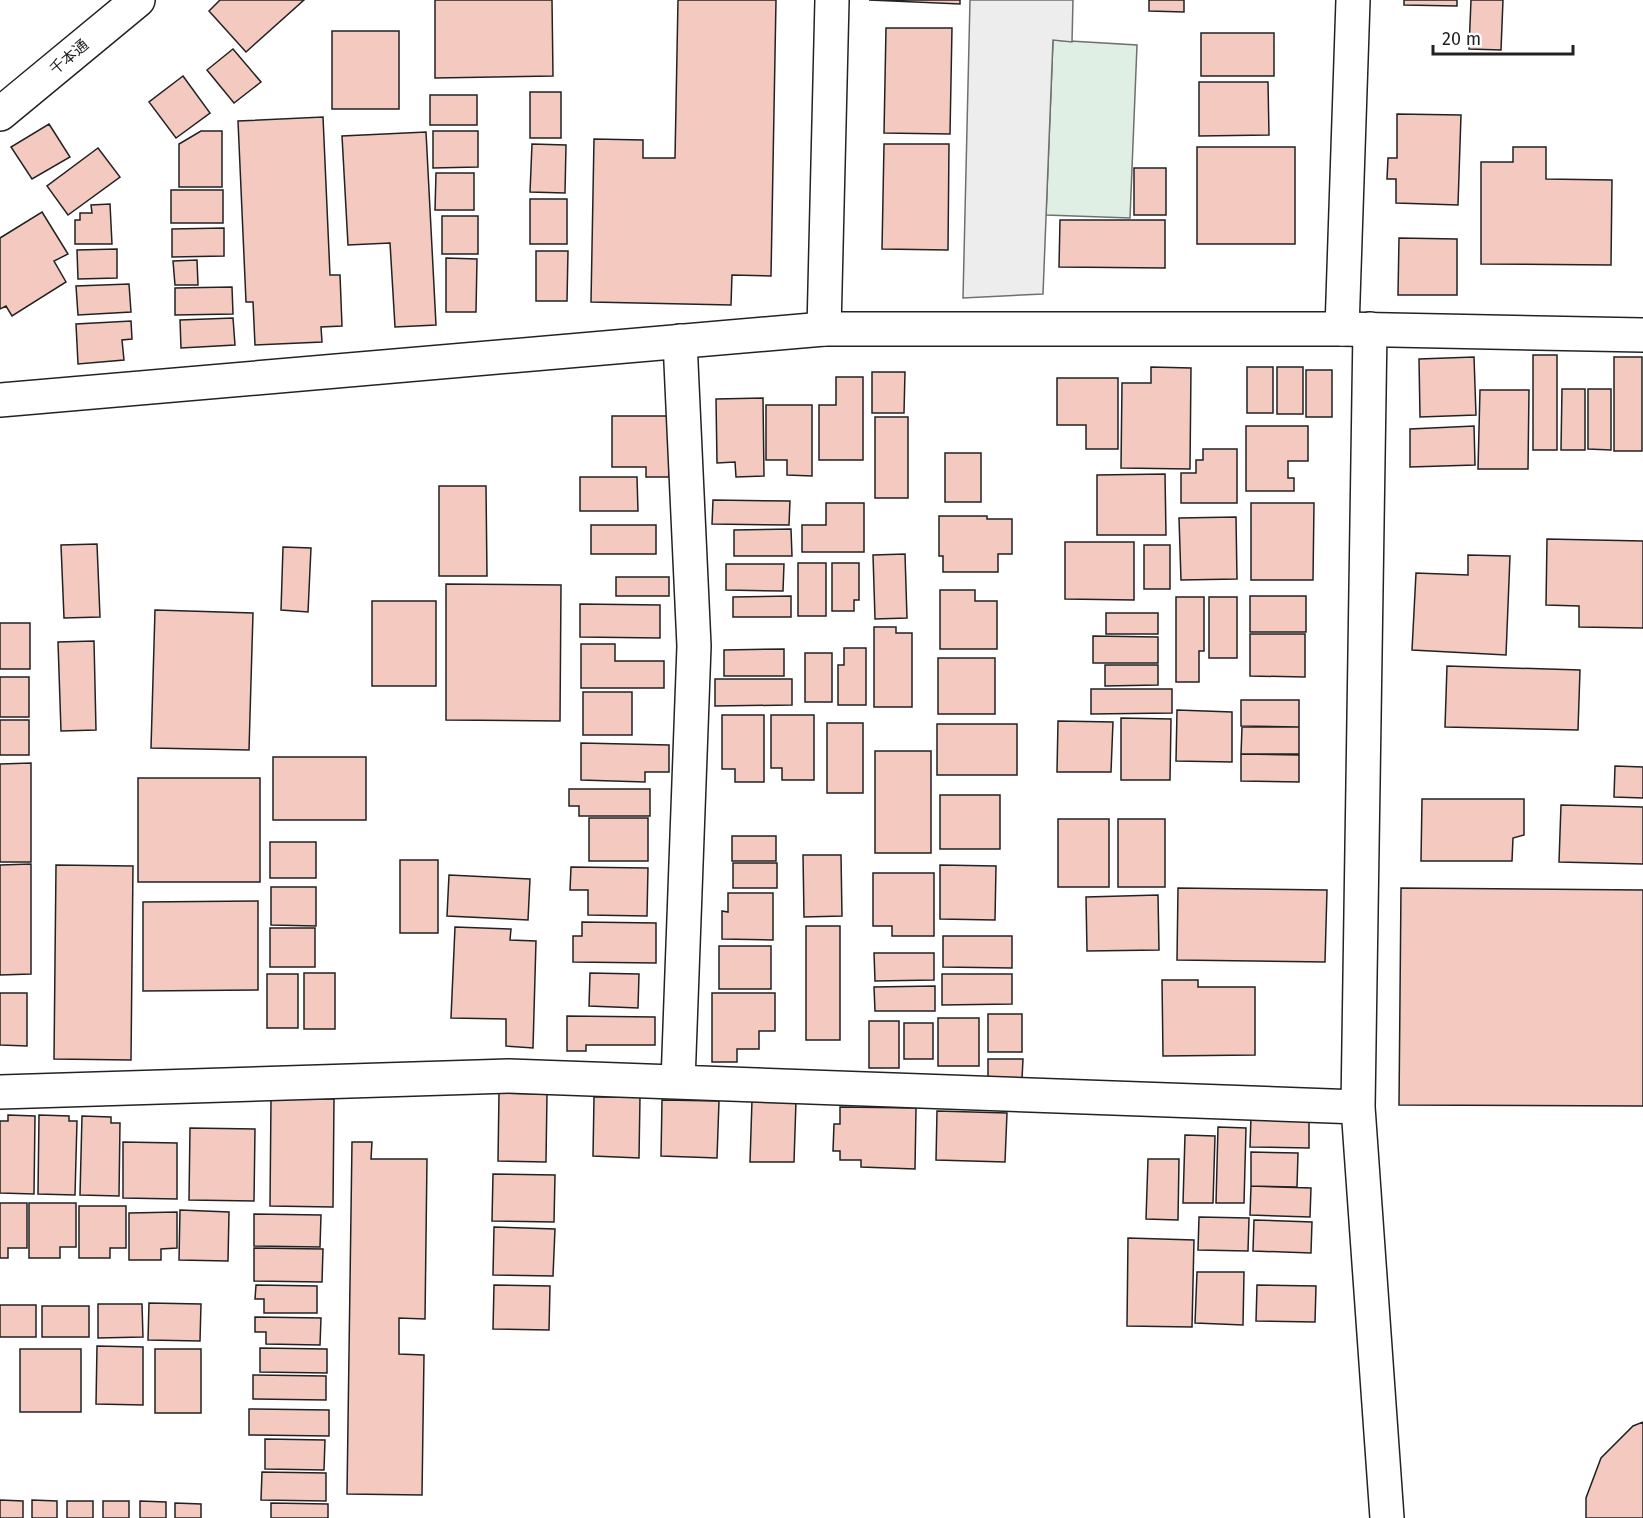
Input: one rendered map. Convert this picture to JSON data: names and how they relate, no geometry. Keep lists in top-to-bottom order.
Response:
{
  "streets": {
    "street": ["千本通"]
  },
  "scale_bar": "20 m"
}
